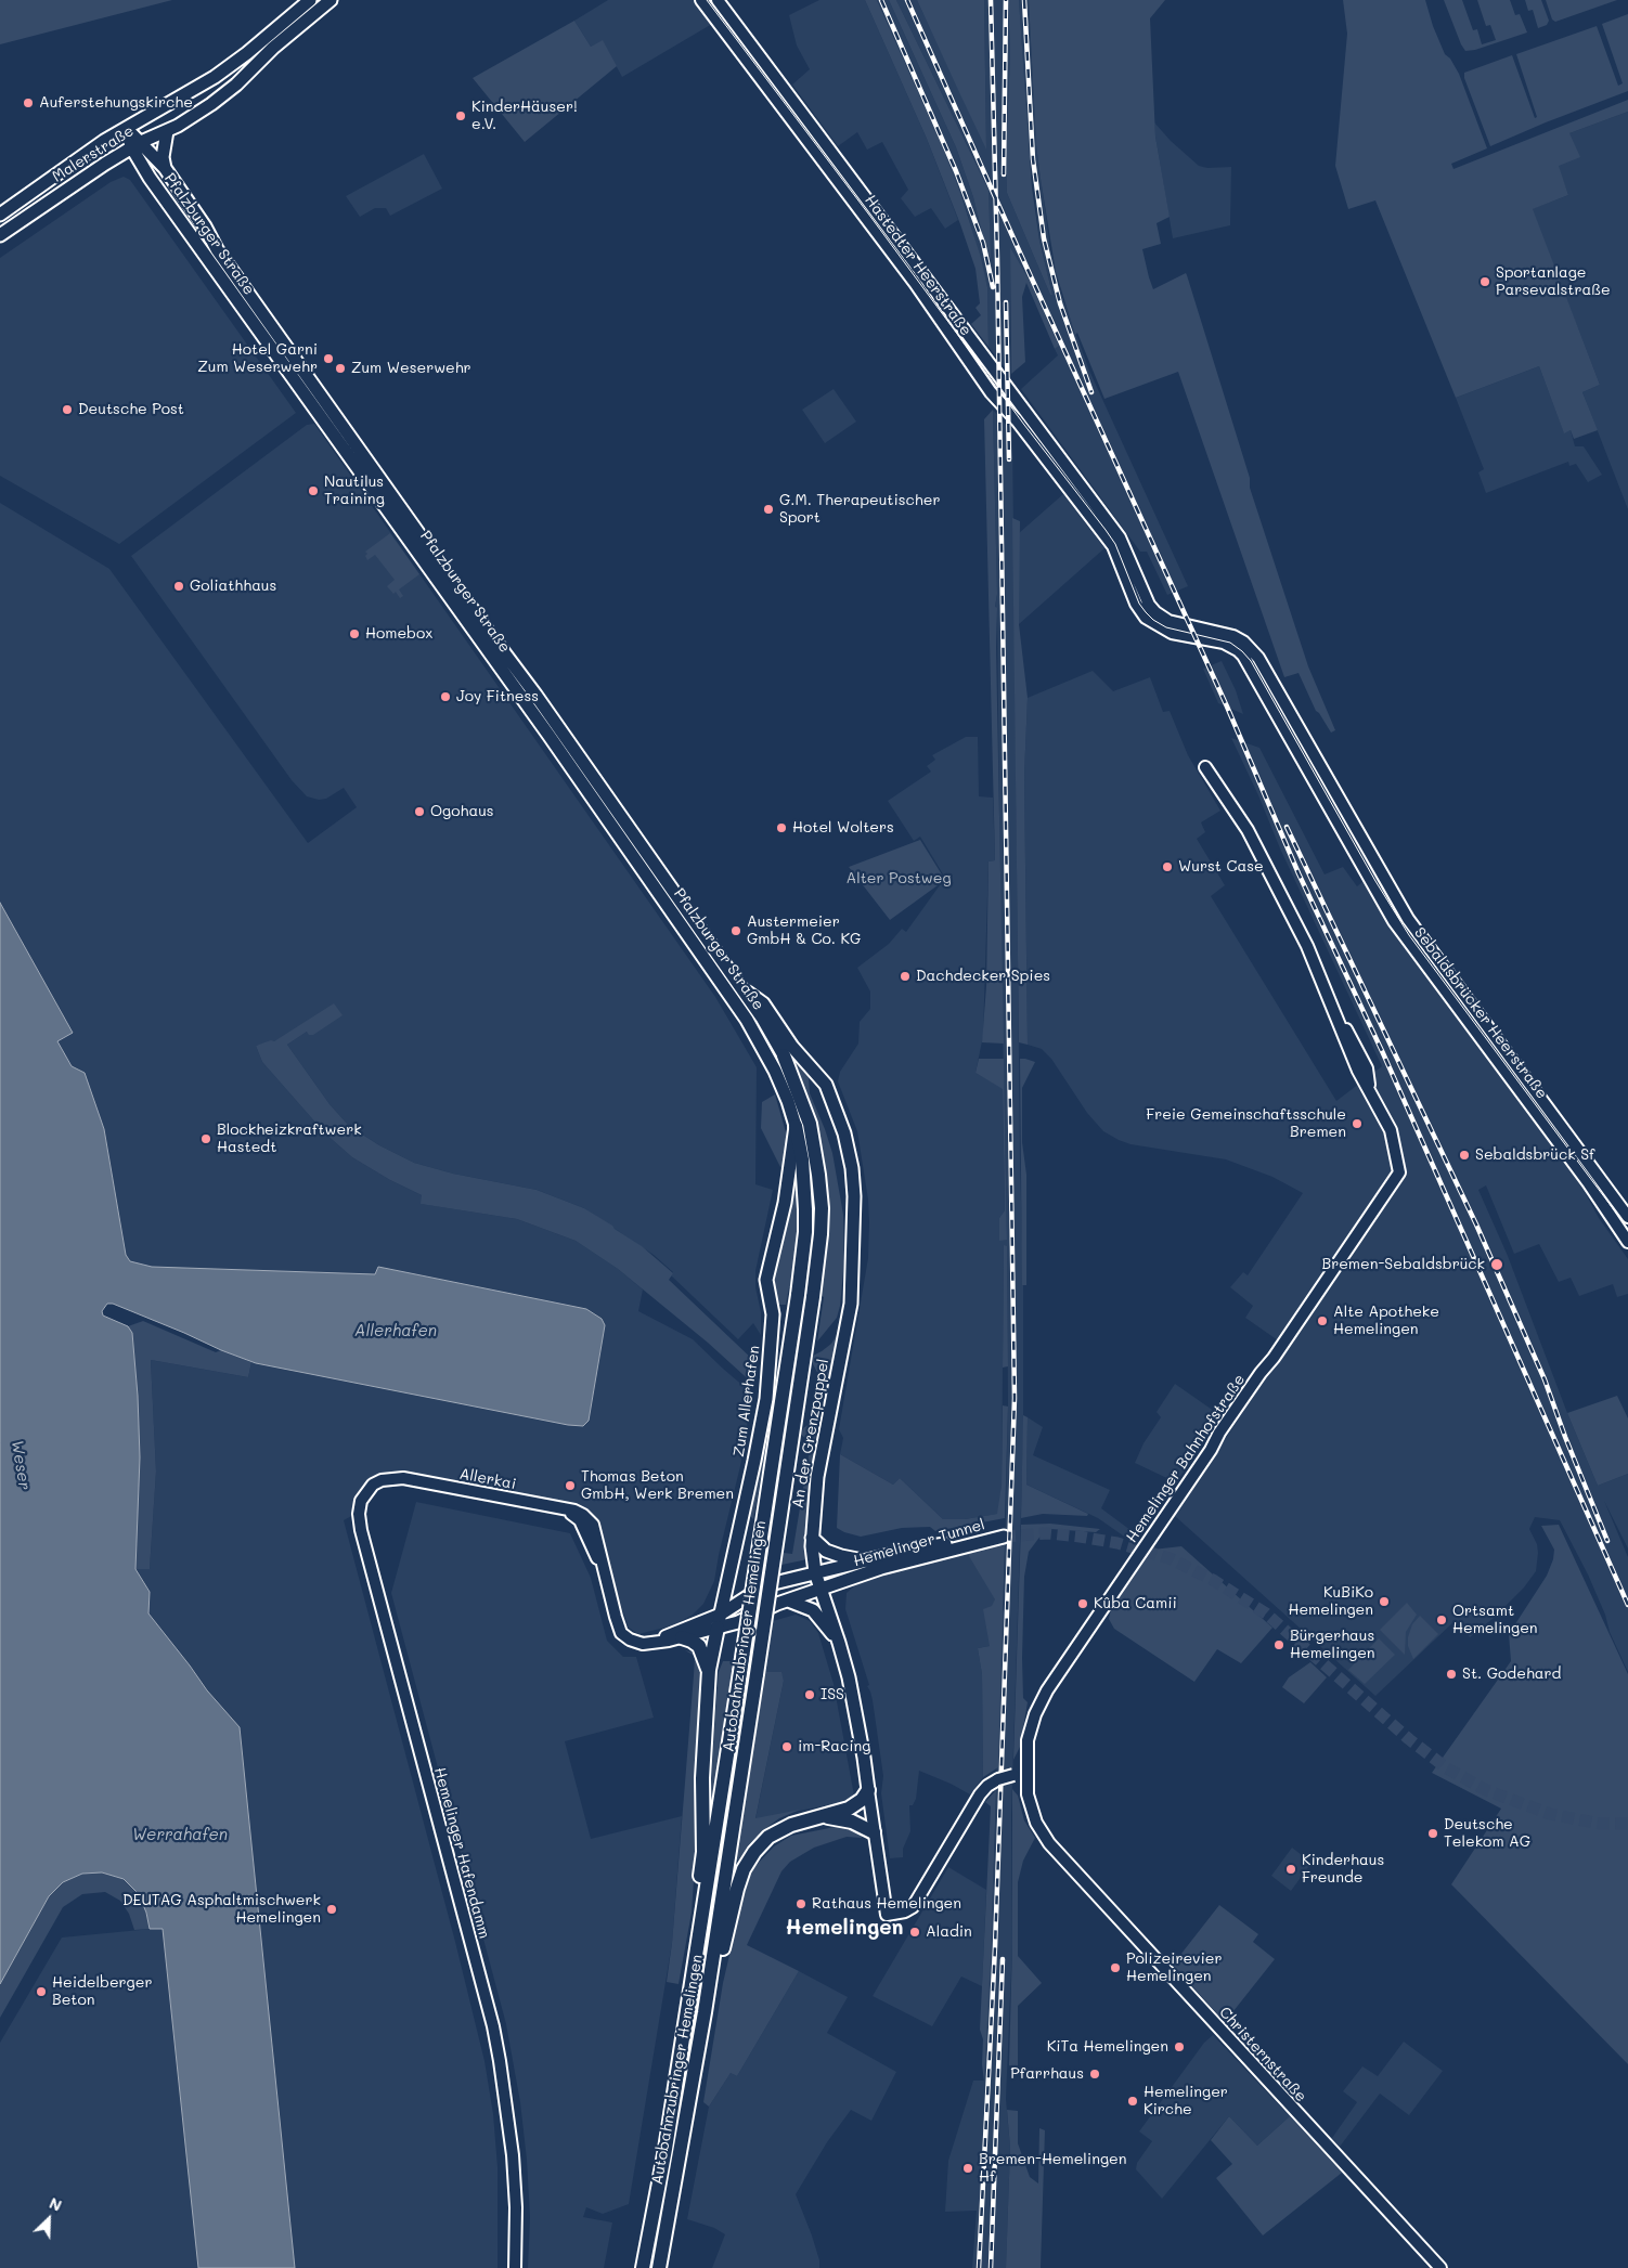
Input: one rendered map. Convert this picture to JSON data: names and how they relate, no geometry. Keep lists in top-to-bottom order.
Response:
{
  "streets": {
    "highway": ["Autobahnzubringer Hemelingen"],
    "main road": [
      "Malerstraße",
      "Pfalzburger Straße",
      "Zum Allerhafen",
      "An der Grenzpappel",
      "Hemelinger Tunnel"
    ],
    "street": [
      "Hastedter Heerstraße",
      "Sebaldsbrücker Heerstraße",
      "Hemelinger Bahnhofstraße",
      "Allerkai",
      "Hemelinger Hafendamm",
      "Christernstraße"
    ]
  },
  "crossings": [
    ["Malerstraße", "Pfalzburger Straße"],
    ["Pfalzburger Straße", "Zum Allerhafen"],
    ["Pfalzburger Straße", "An der Grenzpappel"],
    ["Pfalzburger Straße", "Autobahnzubringer Hemelingen"],
    ["Hastedter Heerstraße", "Sebaldsbrücker Heerstraße"],
    ["Zum Allerhafen", "Hemelinger Tunnel"],
    ["Zum Allerhafen", "Autobahnzubringer Hemelingen"],
    ["An der Grenzpappel", "Hemelinger Bahnhofstraße"],
    ["An der Grenzpappel", "Hemelinger Tunnel"],
    ["An der Grenzpappel", "Christernstraße"],
    ["Hemelinger Bahnhofstraße", "Christernstraße"],
    ["Allerkai", "Hemelinger Hafendamm"],
    ["Hemelinger Tunnel", "Autobahnzubringer Hemelingen"]
  ],
  "districts": ["Hemelingen"],
  "water": ["Allerhafen", "Weser", "Werrahafen"],
  "parks": ["Alter Postweg"],
  "places": [
    "Auferstehungskirche",
    "KinderHäuser! e.V.",
    "Sportanlage Parsevalstraße",
    "Hotel Garni Zum Weserwehr",
    "Zum Weserwehr",
    "Deutsche Post",
    "Nautilus Training",
    "G.M. Therapeutischer Sport",
    "Goliathhaus",
    "Homebox",
    "Joy Fitness",
    "Ogohaus",
    "Hotel Wolters",
    "Wurst Case",
    "Austermeier GmbH & Co. KG",
    "Dachdecker Spies",
    "Freie Gemeinschaftsschule Bremen",
    "Blockheizkraftwerk Hastedt",
    "Sebaldsbrück Sf",
    "Bremen-Sebaldsbrück",
    "Alte Apotheke Hemelingen",
    "Thomas Beton GmbH, Werk Bremen",
    "KuBiKo Hemelingen",
    "Kûba Camii",
    "Ortsamt Hemelingen",
    "Bürgerhaus Hemelingen",
    "St. Godehard",
    "ISS",
    "im-Racing",
    "Deutsche Telekom AG",
    "Kinderhaus Freunde",
    "Rathaus Hemelingen",
    "DEUTAG Asphaltmischwerk Hemelingen",
    "Aladin",
    "Polizeirevier Hemelingen",
    "Heidelberger Beton",
    "KiTa Hemelingen",
    "Pfarrhaus",
    "Hemelinger Kirche",
    "Bremen-Hemelingen Hf"
  ],
  "north": "top right"
}
